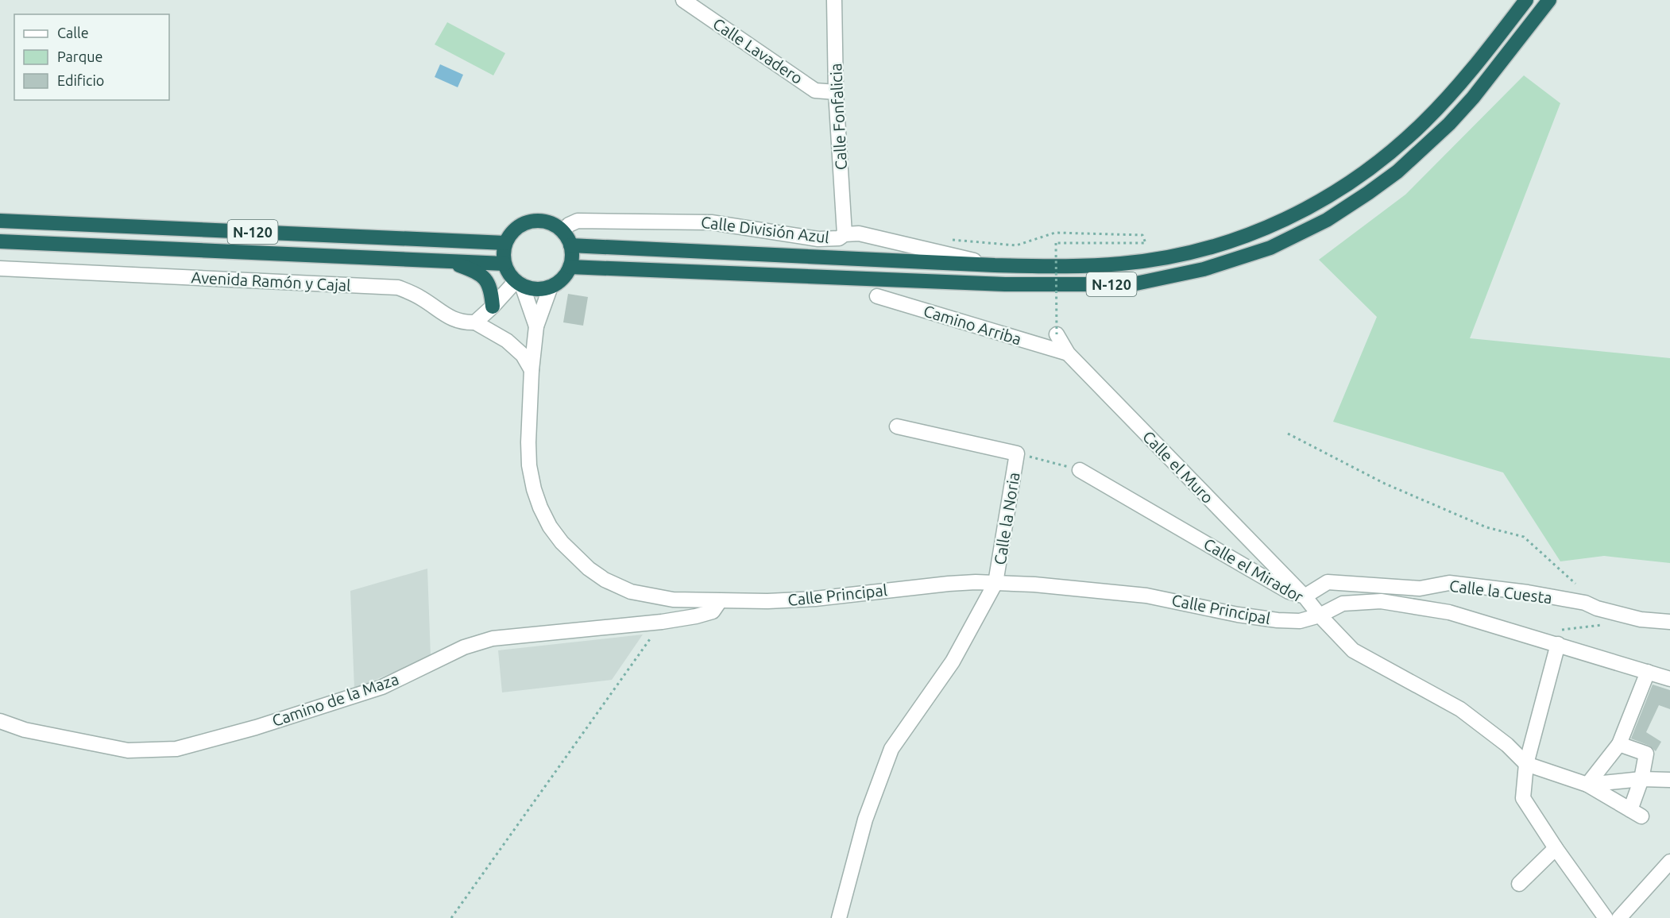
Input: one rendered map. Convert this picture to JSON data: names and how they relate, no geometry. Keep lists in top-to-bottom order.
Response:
{
  "streets": {
    "highway": ["N-120"],
    "street": [
      "Calle Lavadero",
      "Calle Fonfalicia",
      "Calle División Azul",
      "Avenida Ramón y Cajal",
      "Camino Arriba",
      "Calle el Muro",
      "Calle la Noria",
      "Calle el Mirador",
      "Calle la Cuesta",
      "Calle Principal",
      "Camino de la Maza"
    ]
  },
  "crossings": [
    ["Calle Lavadero", "Calle Fonfalicia"],
    ["Calle Fonfalicia", "Calle División Azul"],
    ["Calle División Azul", "N-120"],
    ["Avenida Ramón y Cajal", "Calle Principal"],
    ["Camino Arriba", "Calle el Muro"],
    ["Calle el Muro", "Calle el Mirador"],
    ["Calle el Muro", "Calle la Cuesta"],
    ["Calle la Noria", "Calle Principal"],
    ["Calle el Mirador", "Calle la Cuesta"],
    ["Calle el Mirador", "Calle Principal"],
    ["Calle Principal", "Camino de la Maza"]
  ],
  "legend": ["Calle", "Parque", "Edificio"]
}
